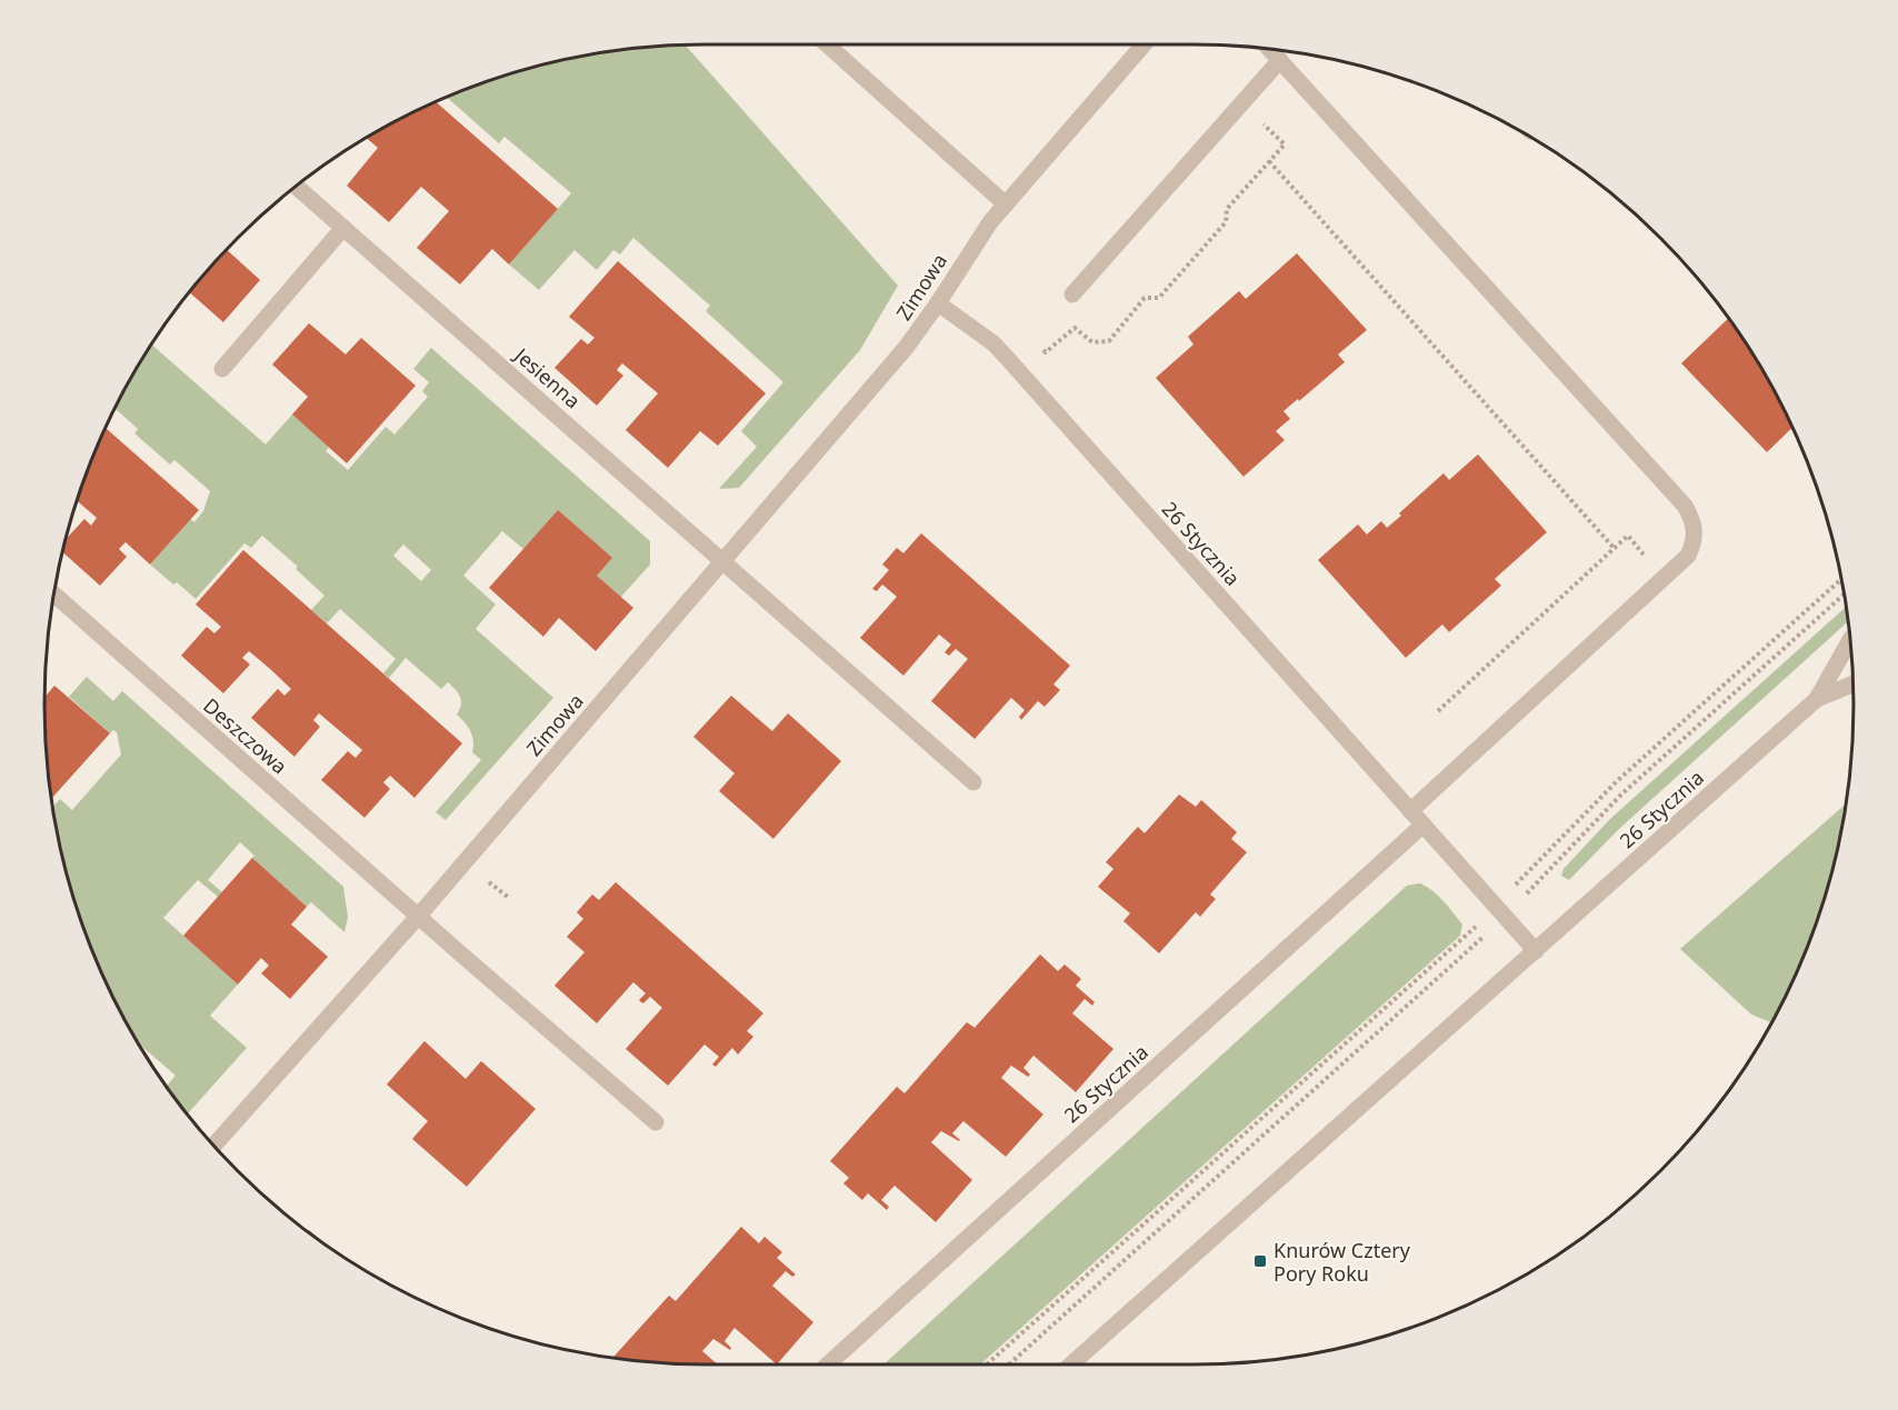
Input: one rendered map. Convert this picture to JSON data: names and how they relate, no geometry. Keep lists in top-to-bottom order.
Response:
{
  "streets": {
    "street": [
      "Zimowa",
      "Jesienna",
      "26 Stycznia",
      "Deszczowa"
    ]
  },
  "crossings": [
    ["Zimowa", "Jesienna"],
    ["Zimowa", "26 Stycznia"],
    ["Zimowa", "Deszczowa"]
  ],
  "places": {
    "transit": ["Knurów Cztery Pory Roku"]
  }
}
